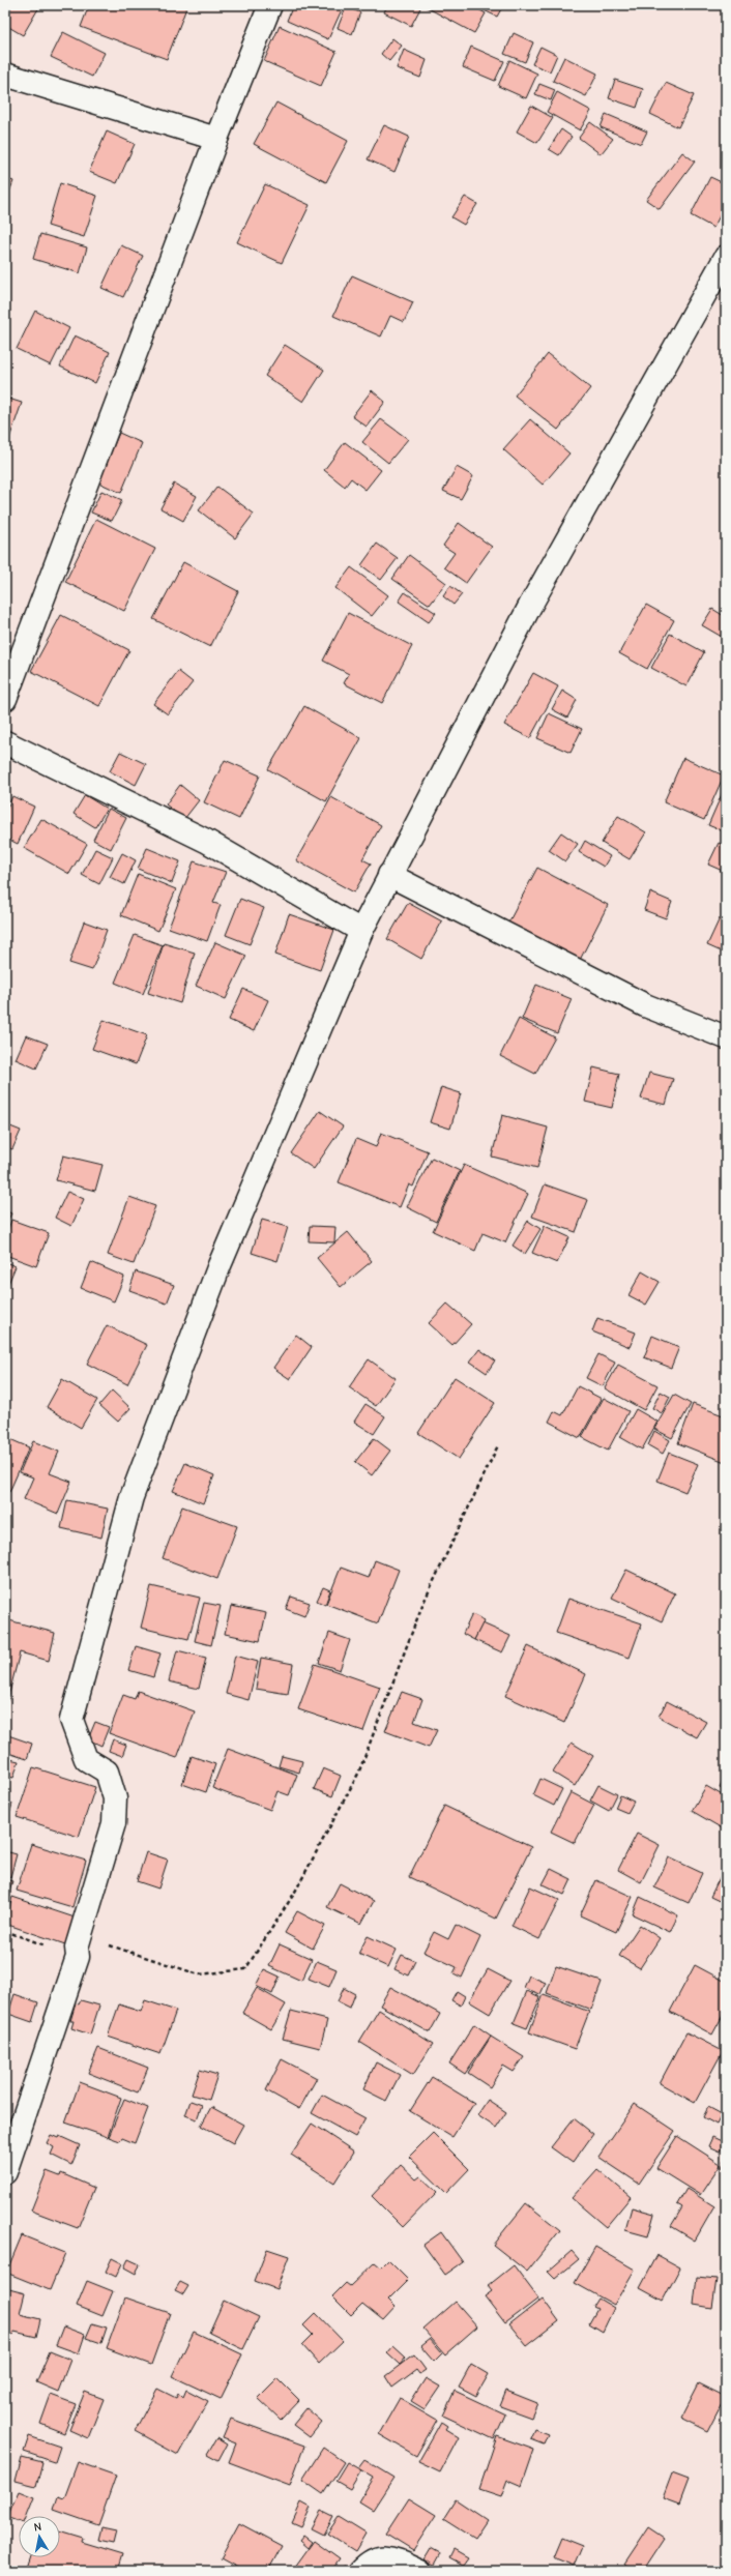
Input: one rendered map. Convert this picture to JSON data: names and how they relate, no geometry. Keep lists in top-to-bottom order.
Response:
{
  "north": "top"
}
